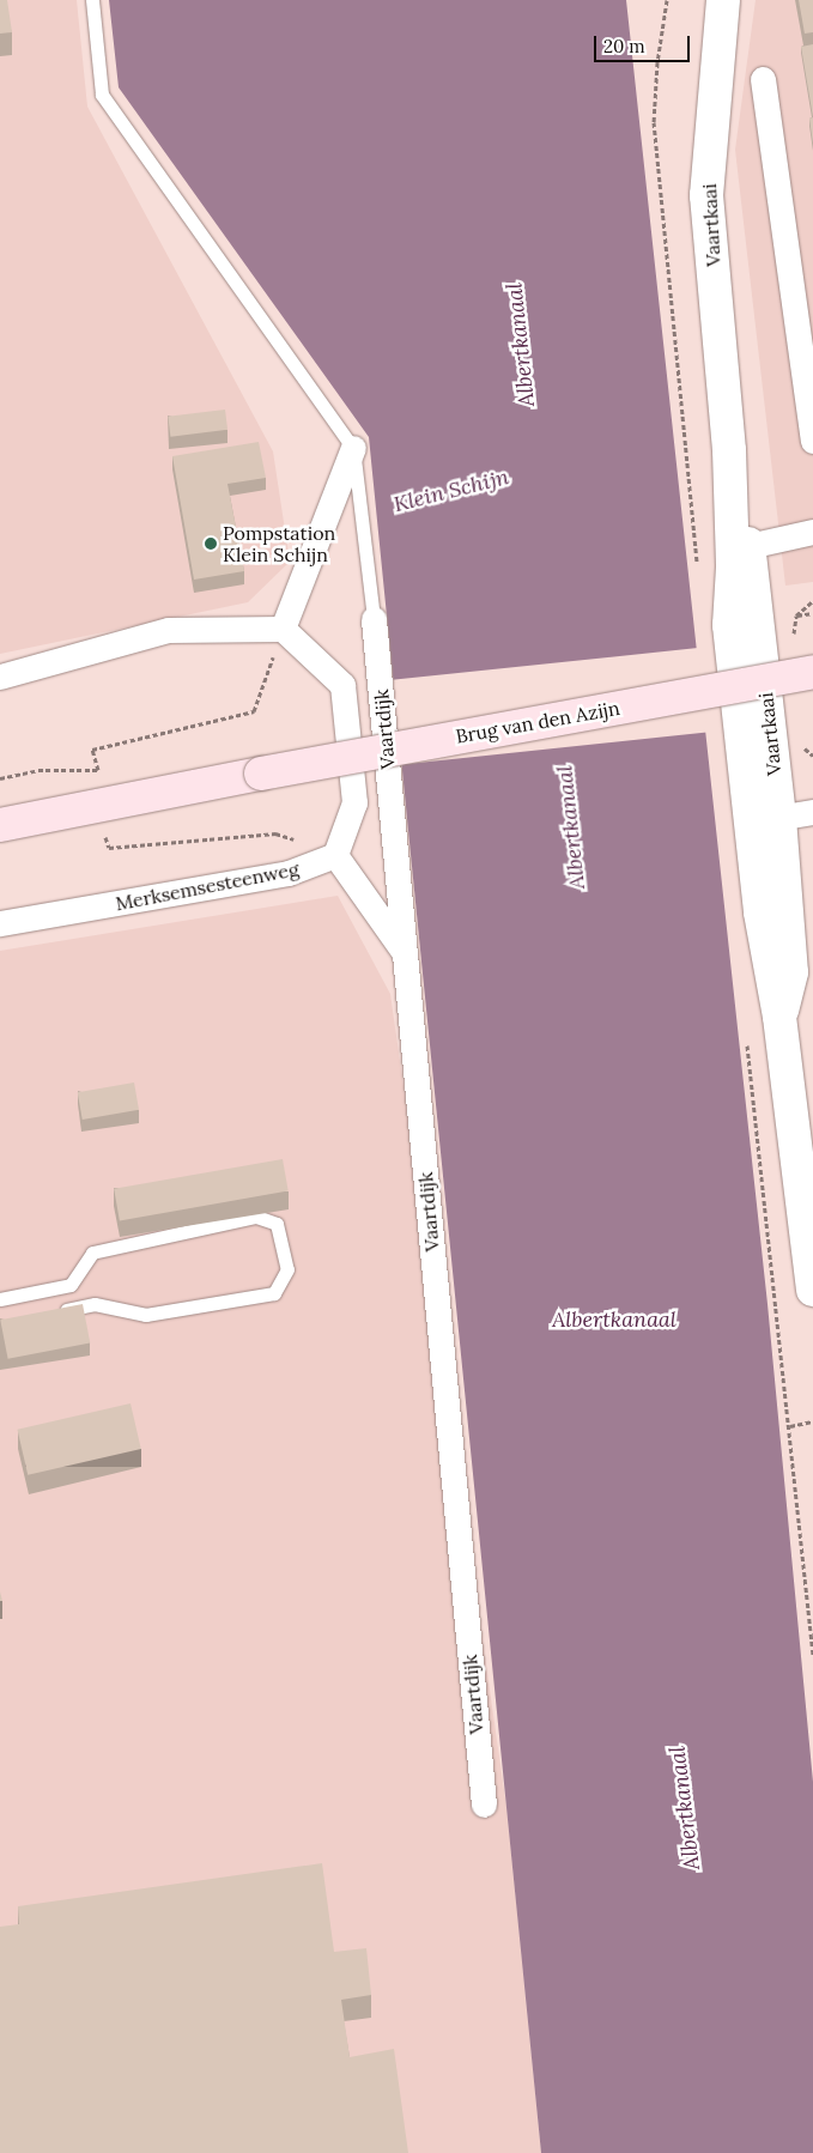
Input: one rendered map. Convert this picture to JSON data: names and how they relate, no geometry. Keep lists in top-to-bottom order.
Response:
{
  "streets": {
    "main road": ["Brug van den Azijn"],
    "street": ["Vaartkaai", "Vaartdijk", "Merksemsesteenweg"]
  },
  "water": ["Albertkanaal", "Klein Schijn"],
  "places": ["Pompstation Klein Schijn"],
  "scale_bar": "20 m"
}
